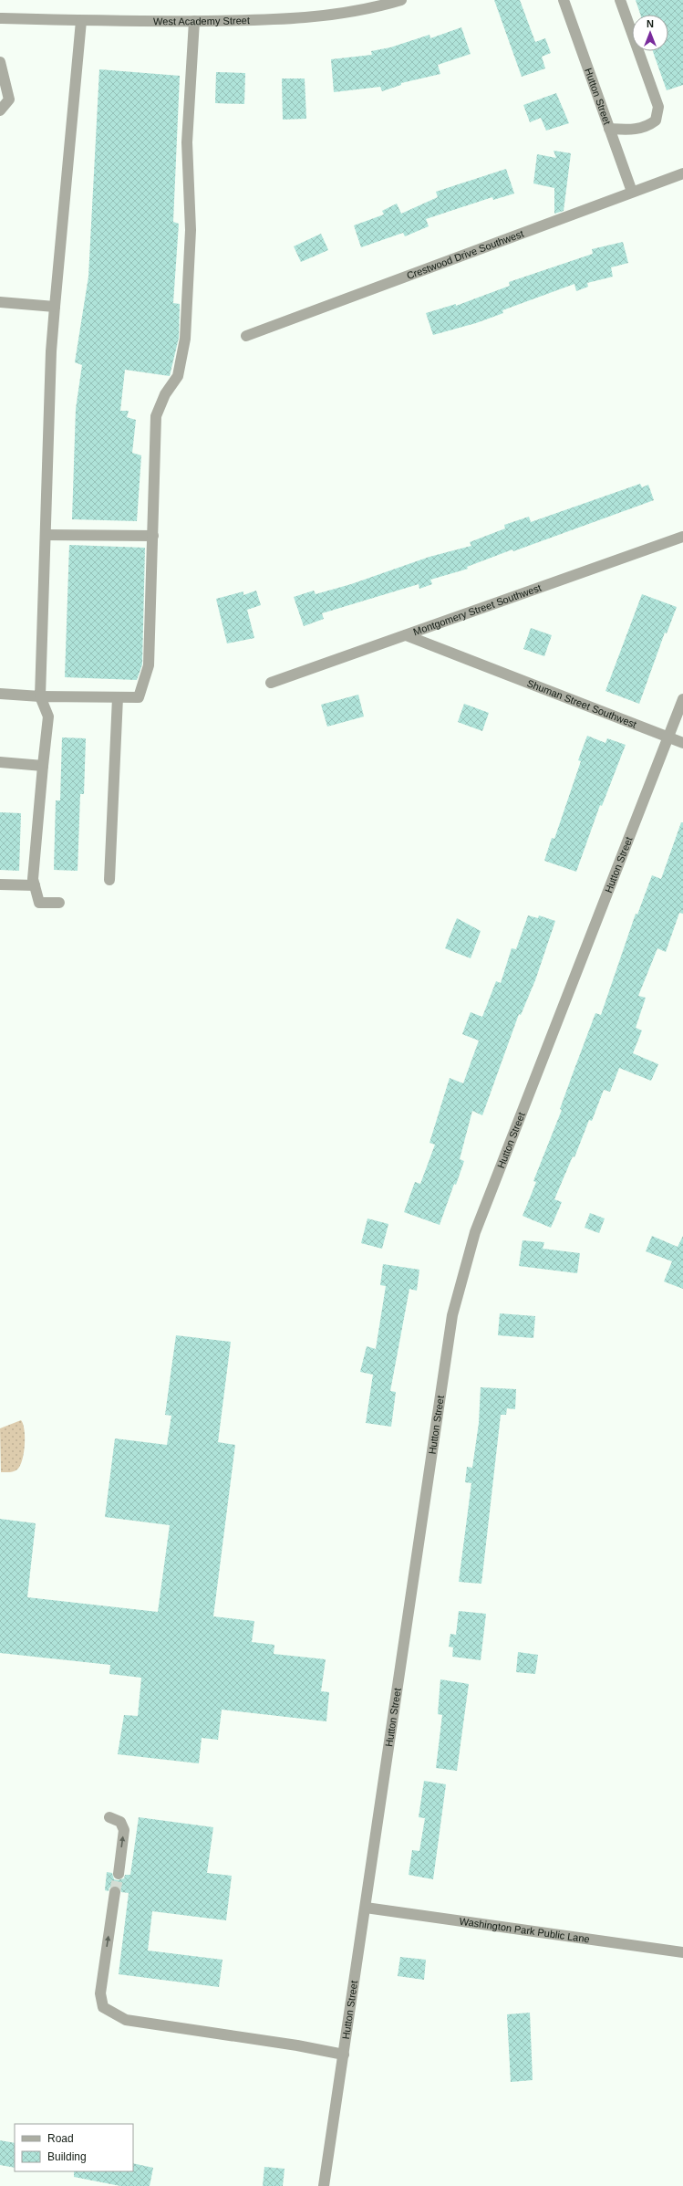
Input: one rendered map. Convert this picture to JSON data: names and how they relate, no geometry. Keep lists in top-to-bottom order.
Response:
{
  "streets": {
    "street": [
      "West Academy Street",
      "Hutton Street",
      "Crestwood Drive Southwest",
      "Montgomery Street Southwest",
      "Shuman Street Southwest",
      "Washington Park Public Lane"
    ]
  },
  "crossings": [
    ["Hutton Street", "Crestwood Drive Southwest"],
    ["Hutton Street", "Shuman Street Southwest"],
    ["Hutton Street", "Washington Park Public Lane"],
    ["Montgomery Street Southwest", "Shuman Street Southwest"]
  ],
  "legend": ["Road", "Building"],
  "north": "top"
}
